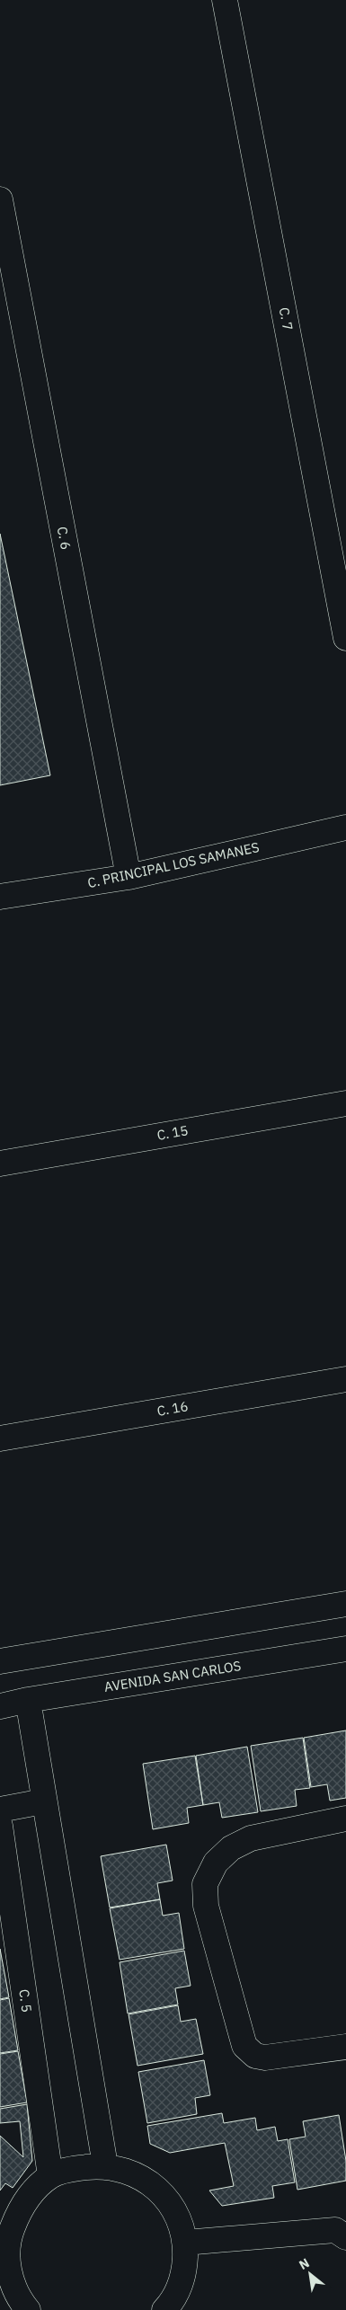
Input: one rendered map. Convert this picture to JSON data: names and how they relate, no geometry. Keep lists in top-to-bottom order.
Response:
{
  "streets": {
    "street": [
      "C. 7",
      "C. 6",
      "C. PRINCIPAL LOS SAMANES",
      "C. 15",
      "C. 16",
      "AVENIDA SAN CARLOS",
      "C. 5"
    ]
  },
  "crossings": [
    ["C. 6", "C. PRINCIPAL LOS SAMANES"]
  ],
  "north": "top left"
}
